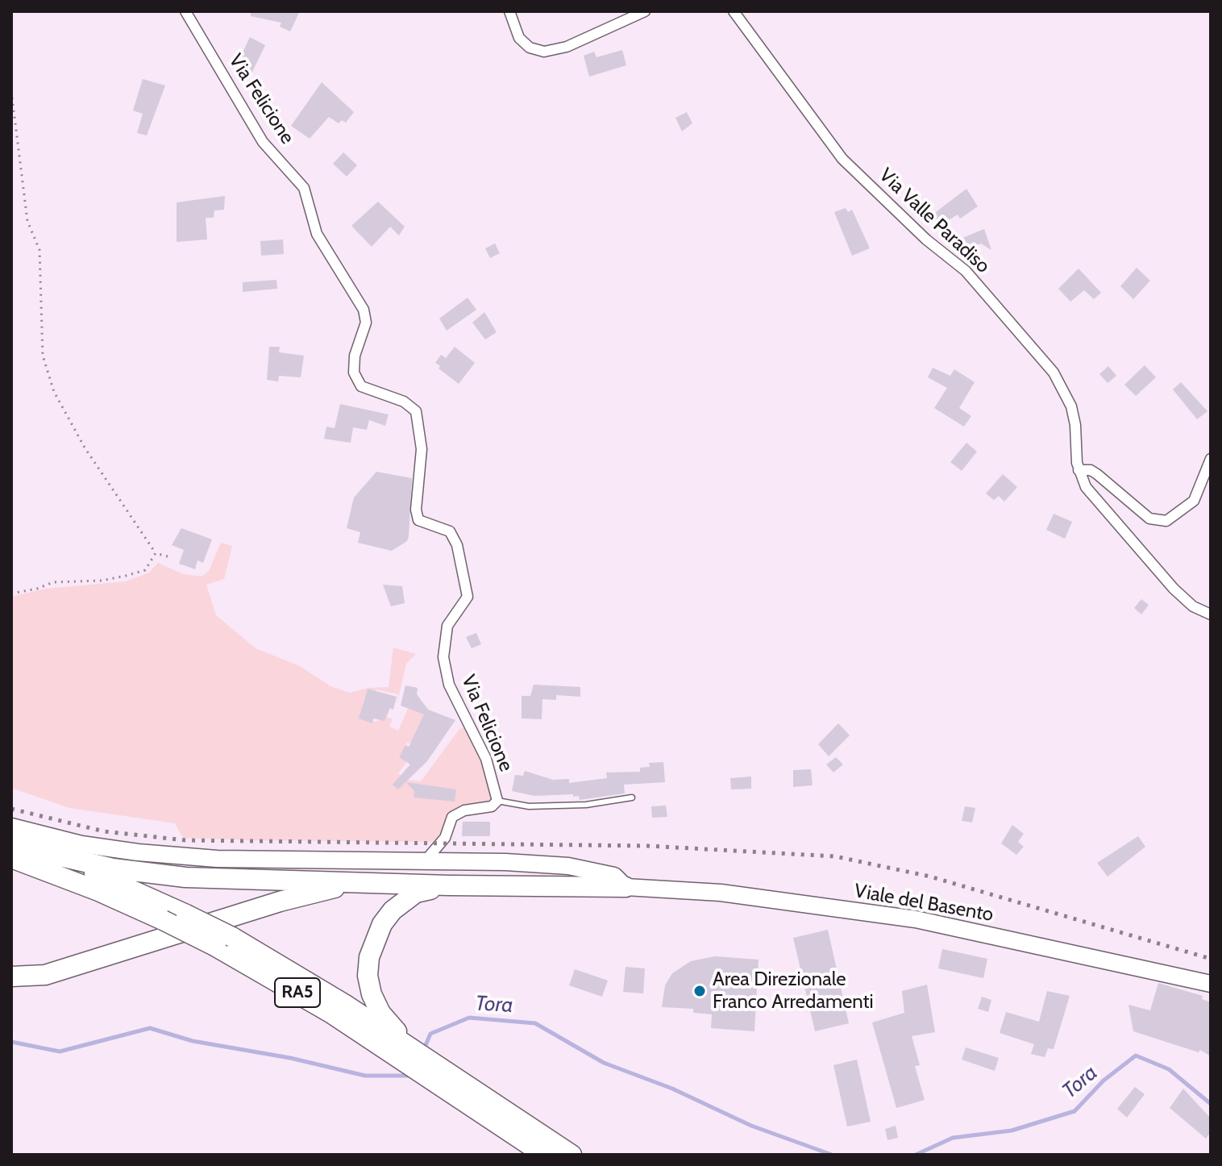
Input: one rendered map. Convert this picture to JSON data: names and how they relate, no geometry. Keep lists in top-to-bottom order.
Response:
{
  "streets": {
    "highway": ["RA5"],
    "main road": ["Viale del Basento"],
    "street": ["Via Felicione", "Via Valle Paradiso"]
  },
  "water": ["Tora"],
  "places": ["Area Direzionale Franco Arredamenti"]
}
